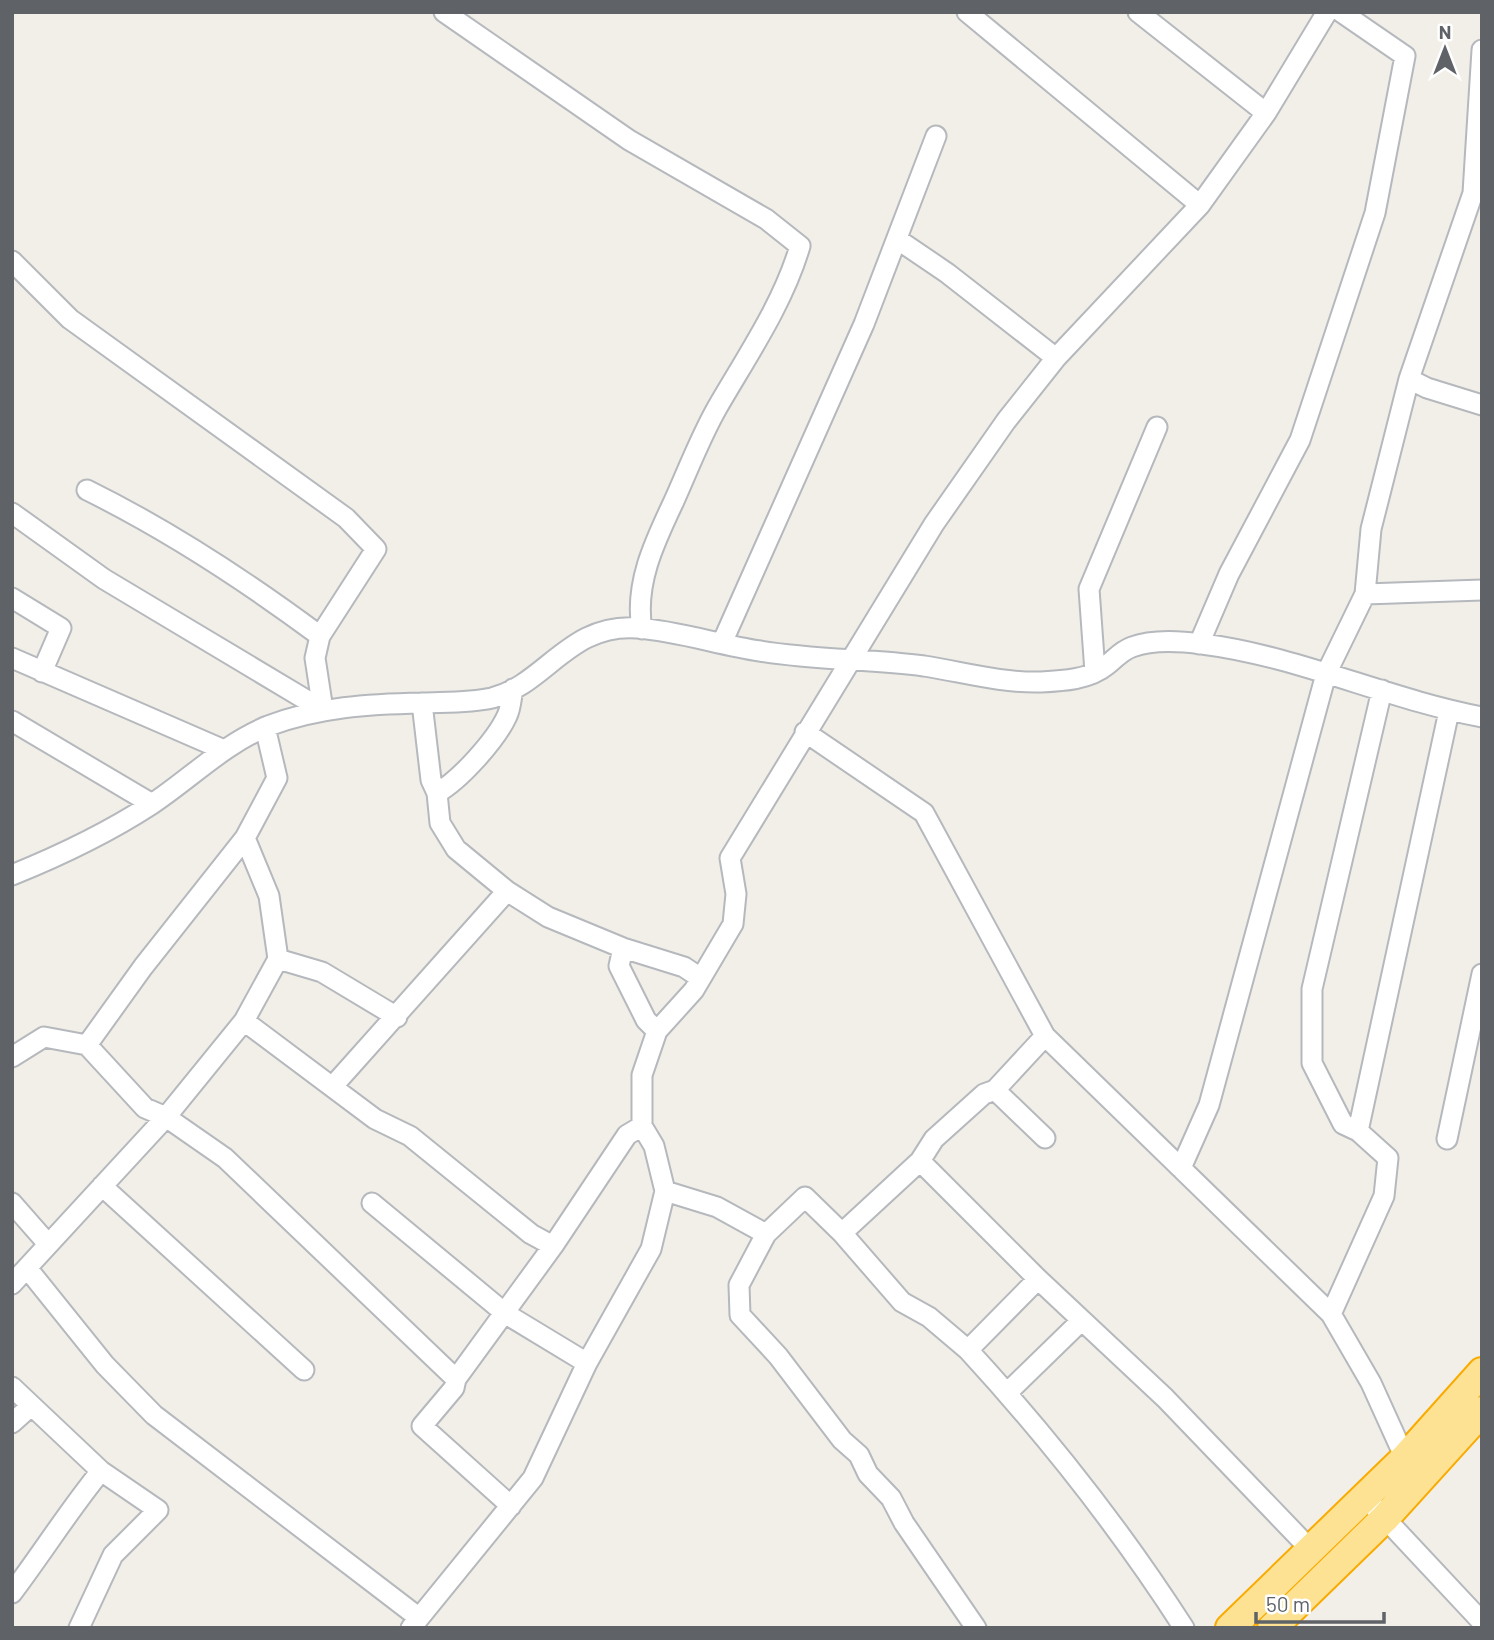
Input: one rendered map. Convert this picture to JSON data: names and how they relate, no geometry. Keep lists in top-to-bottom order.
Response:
{
  "scale_bar": "50 m",
  "north": "top"
}
